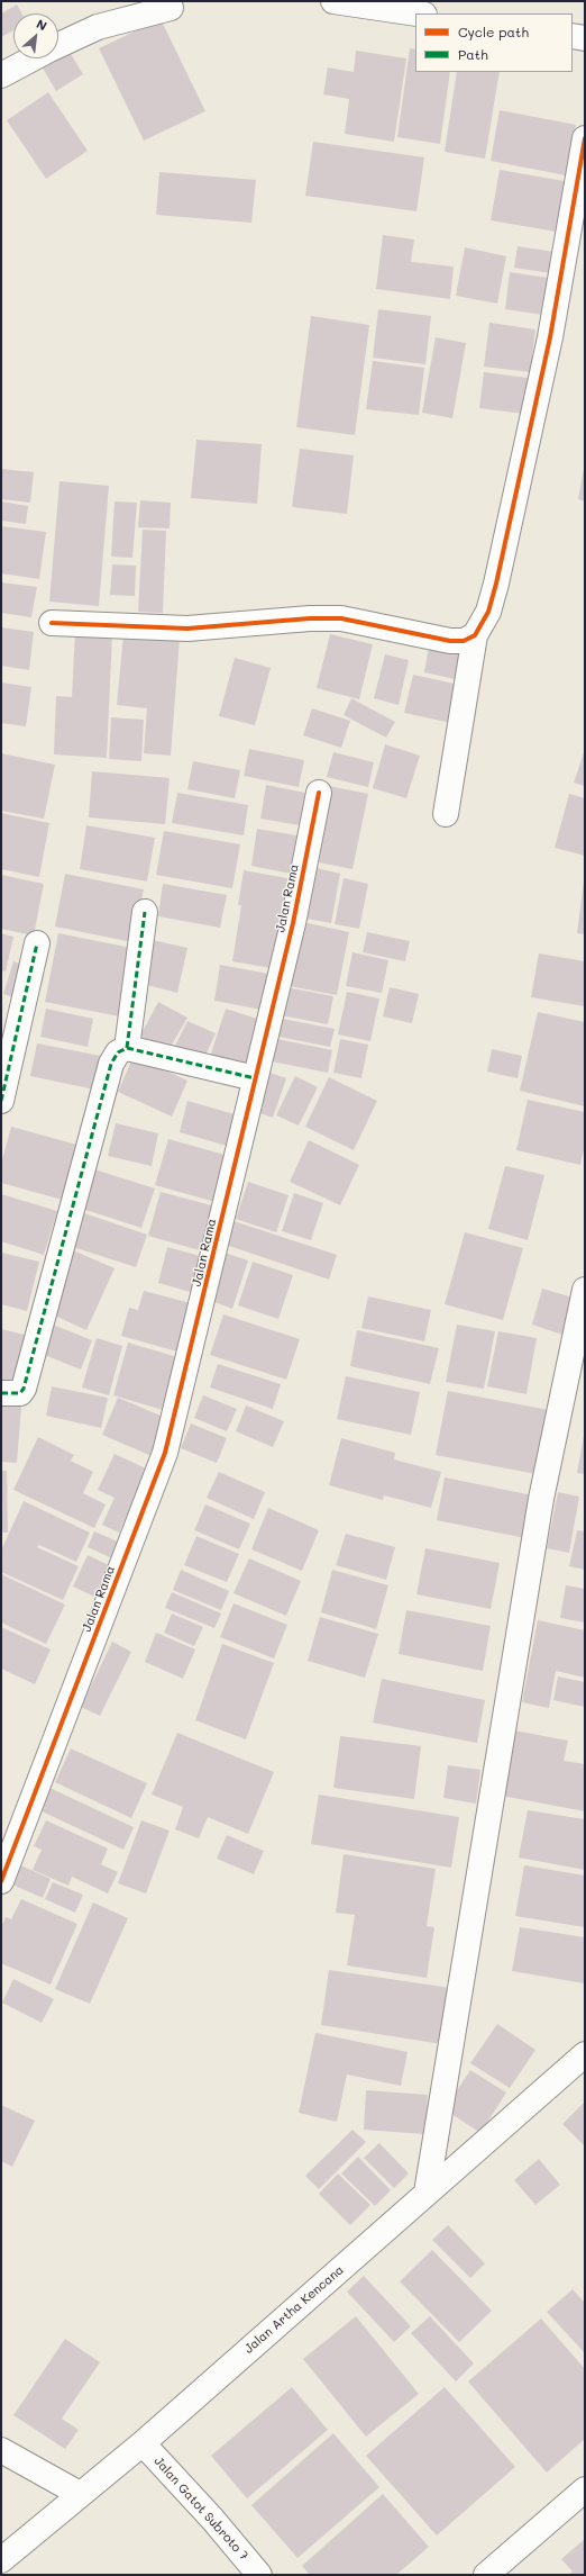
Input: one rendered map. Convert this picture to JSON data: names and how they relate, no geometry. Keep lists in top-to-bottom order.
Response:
{
  "streets": {
    "street": ["Jalan Rama", "Jalan Artha Kencana", "Jalan Gatot Subroto 7"]
  },
  "crossings": [
    ["Jalan Artha Kencana", "Jalan Gatot Subroto 7"]
  ],
  "legend": ["Cycle path", "Path"],
  "north": "top right"
}
